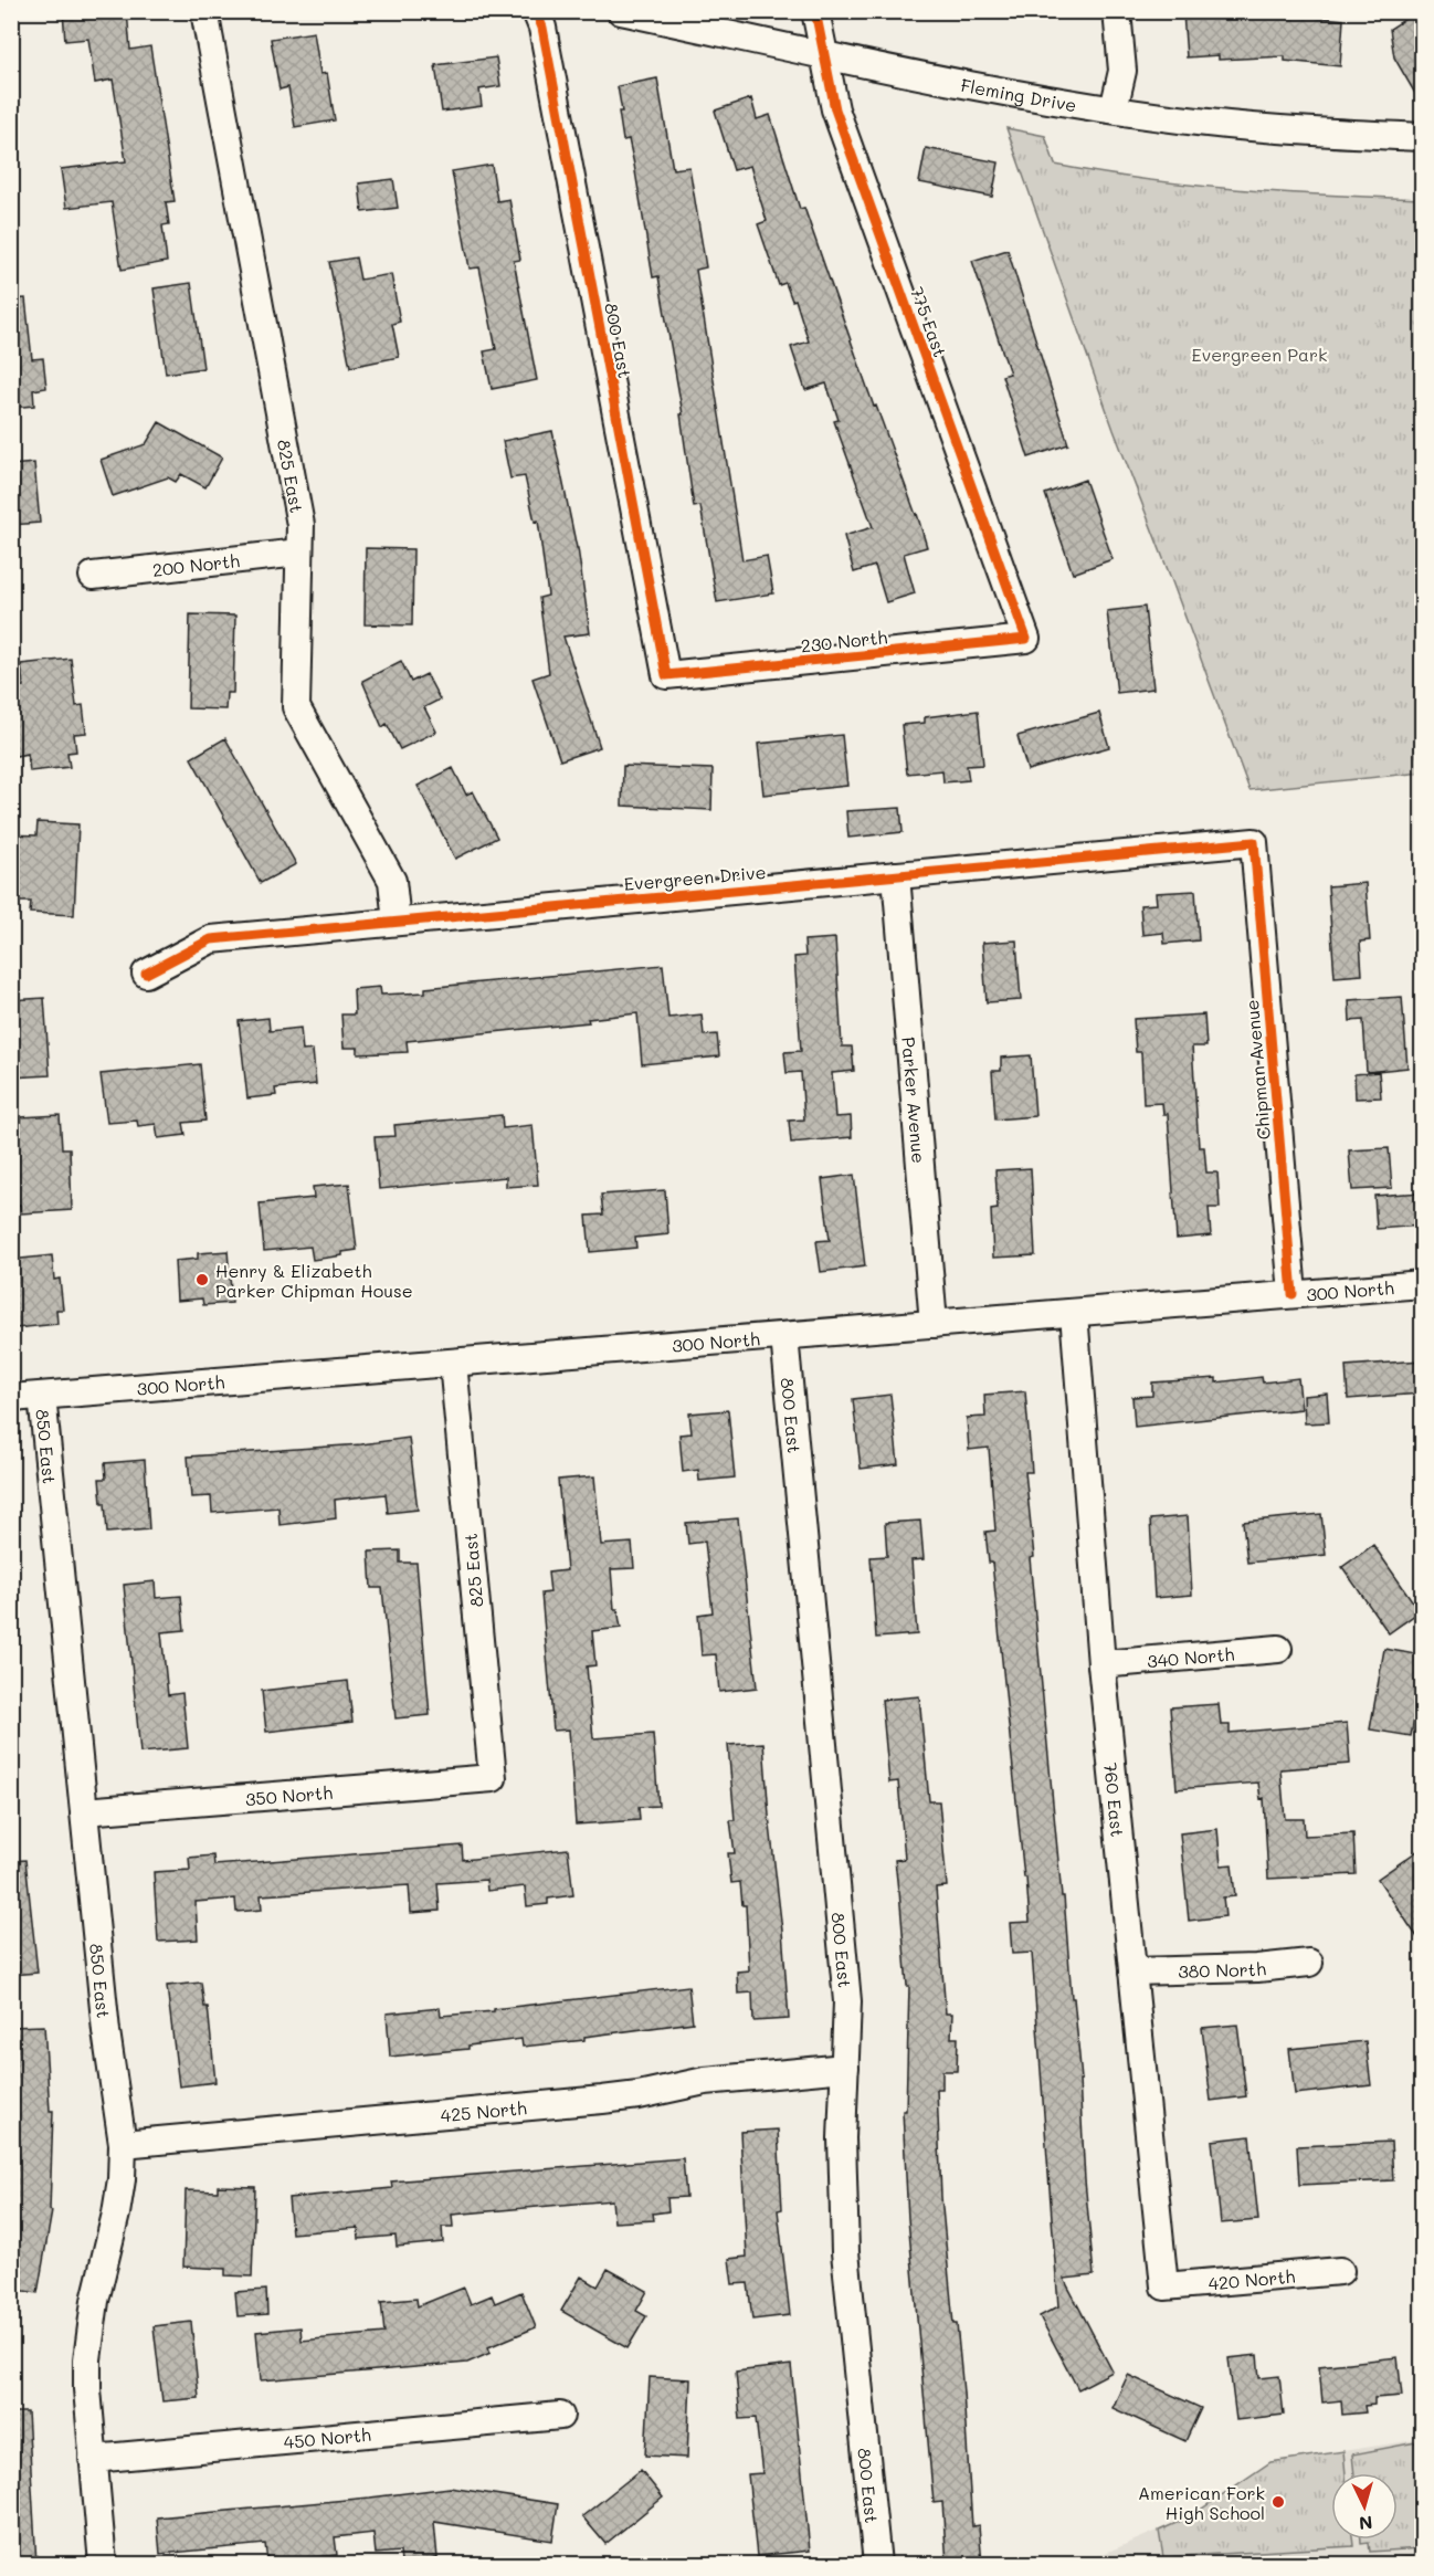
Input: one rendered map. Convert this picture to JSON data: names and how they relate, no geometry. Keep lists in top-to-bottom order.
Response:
{
  "streets": {
    "street": [
      "Fleming Drive",
      "775 East",
      "800 East",
      "825 East",
      "200 North",
      "230 North",
      "Evergreen Drive",
      "Chipman Avenue",
      "Parker Avenue",
      "300 North",
      "850 East",
      "340 North",
      "350 North",
      "760 East",
      "380 North",
      "425 North",
      "420 North",
      "450 North"
    ]
  },
  "crossings": [
    ["Fleming Drive", "775 East"],
    ["775 East", "230 North"],
    ["800 East", "230 North"],
    ["800 East", "300 North"],
    ["800 East", "425 North"],
    ["825 East", "200 North"],
    ["825 East", "Evergreen Drive"],
    ["825 East", "300 North"],
    ["825 East", "350 North"],
    ["Evergreen Drive", "Chipman Avenue"],
    ["Evergreen Drive", "Parker Avenue"],
    ["Chipman Avenue", "300 North"],
    ["Parker Avenue", "300 North"],
    ["300 North", "850 East"],
    ["300 North", "760 East"],
    ["850 East", "350 North"],
    ["850 East", "425 North"],
    ["850 East", "450 North"],
    ["340 North", "760 East"],
    ["760 East", "380 North"],
    ["760 East", "420 North"]
  ],
  "parks": ["Evergreen Park"],
  "places": ["Henry & Elizabeth Parker Chipman House", "American Fork High School"],
  "north": "bottom"
}
